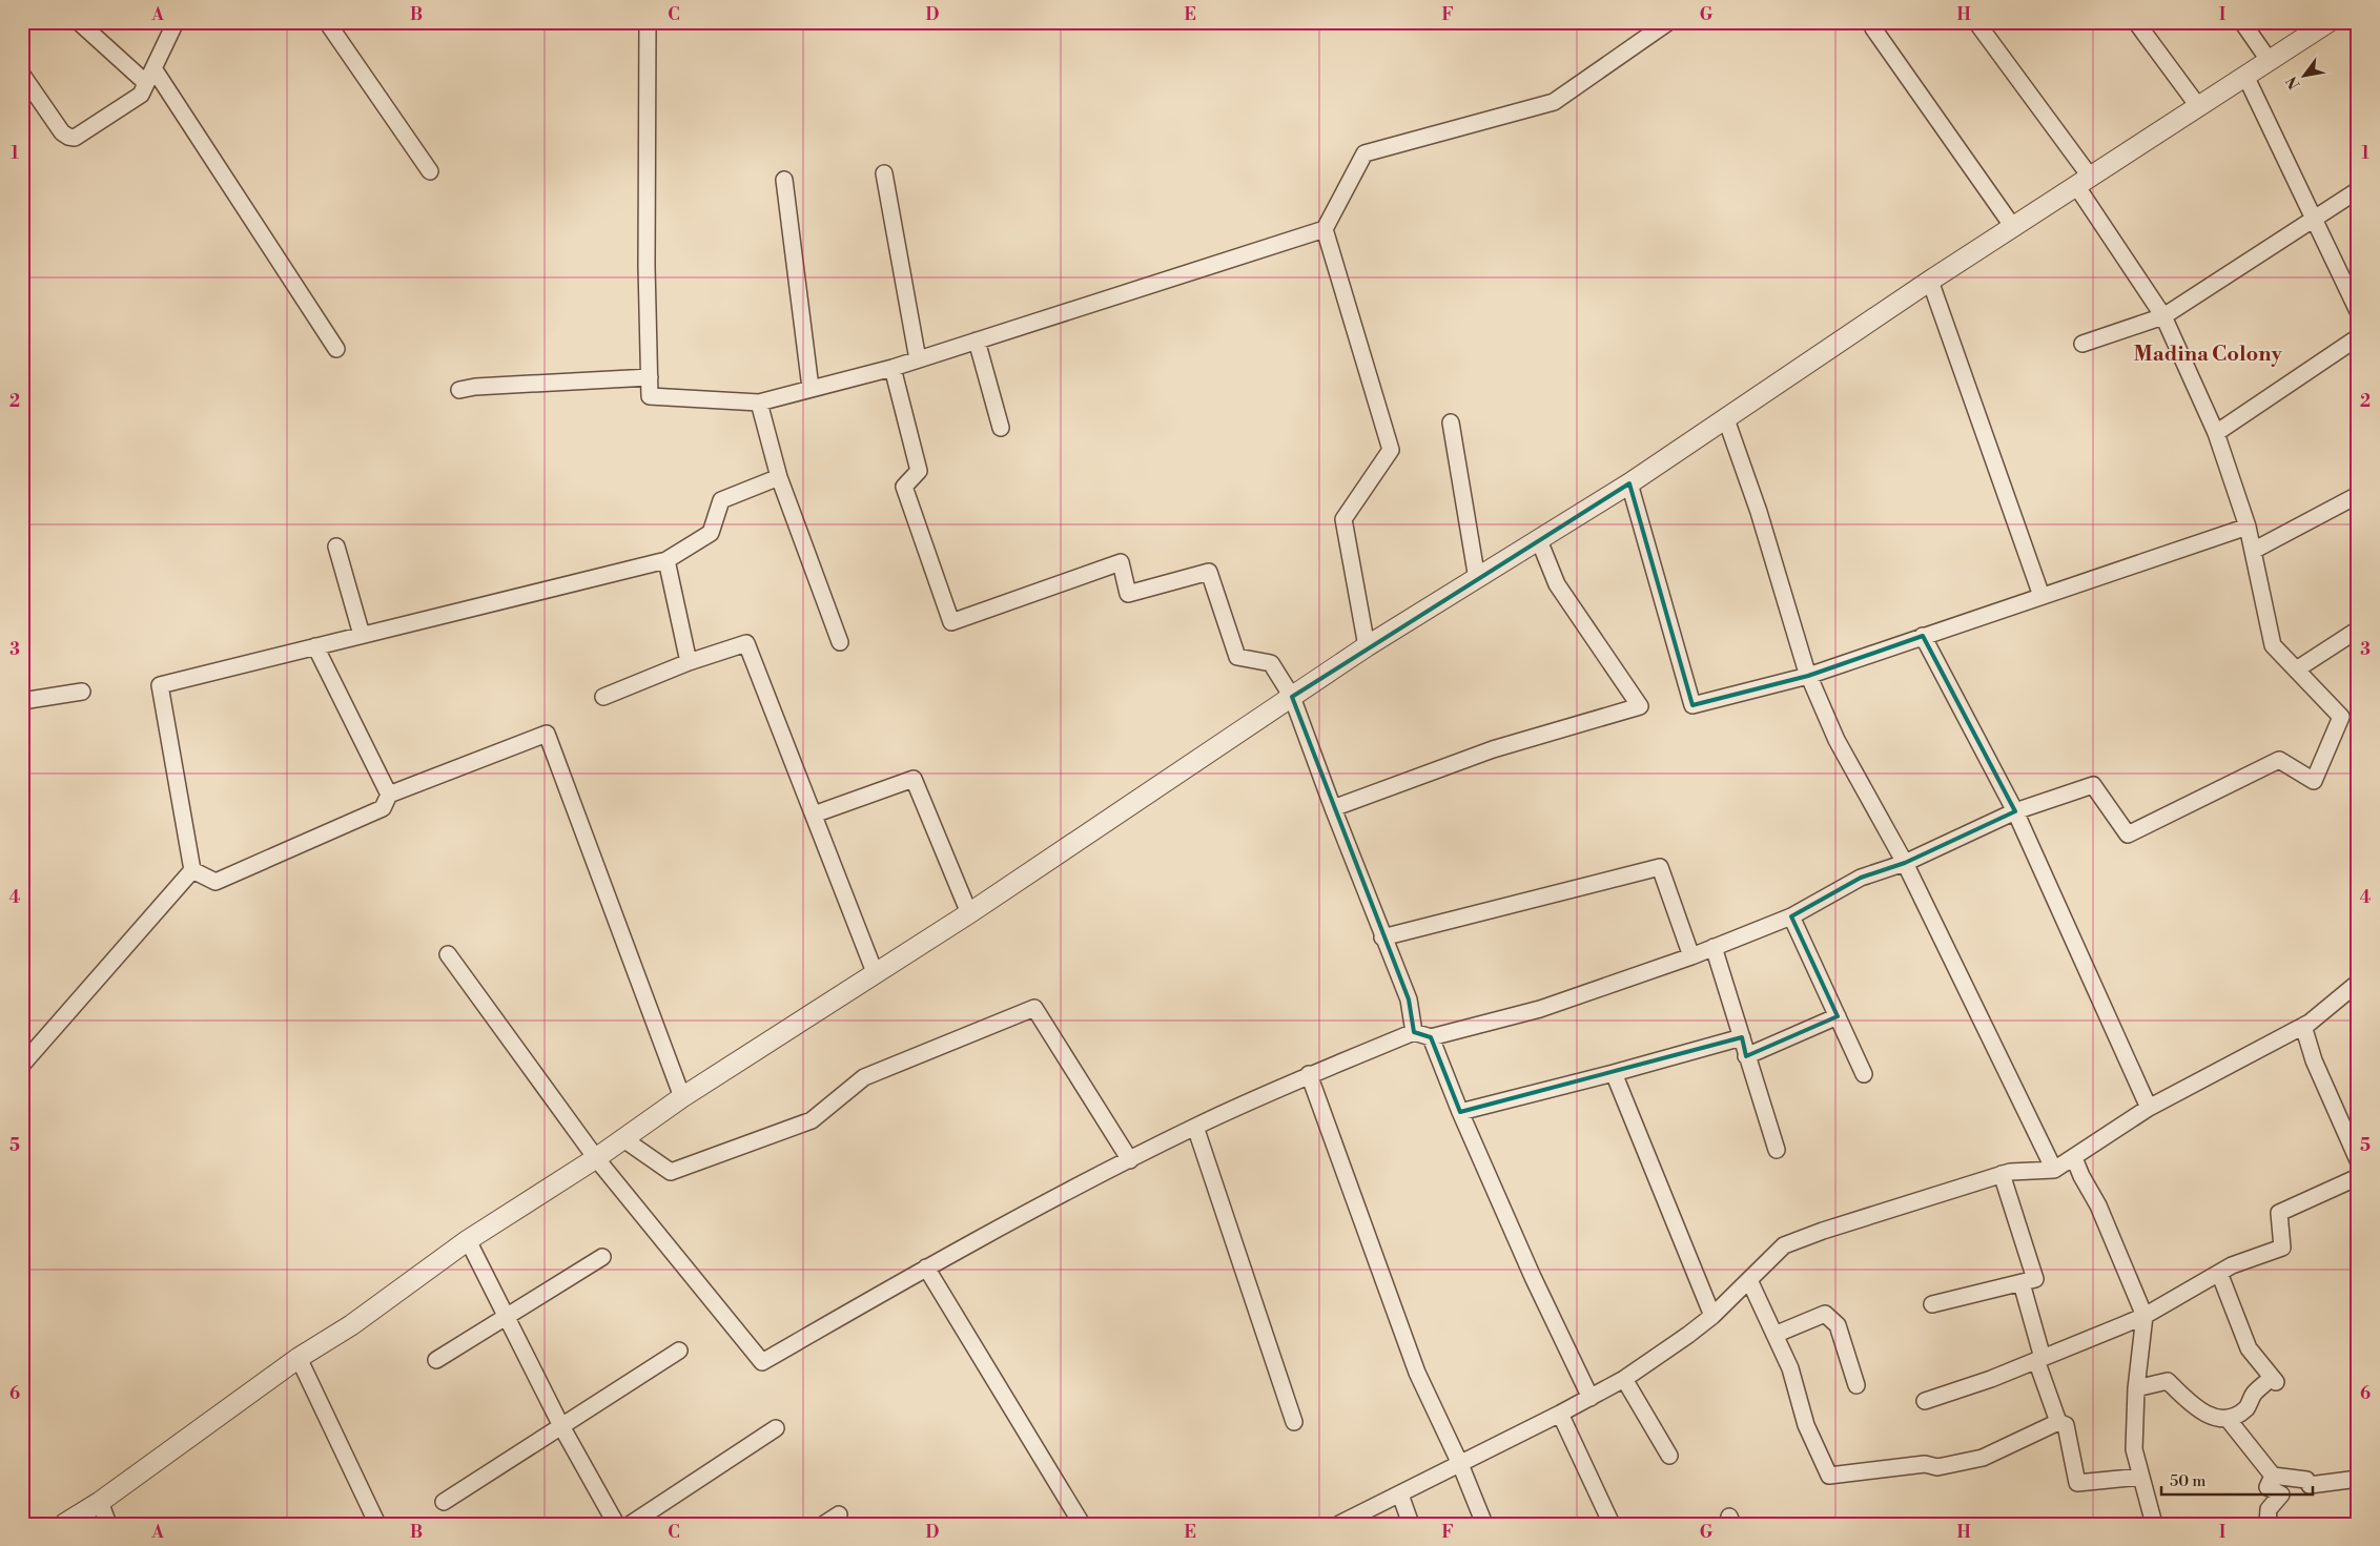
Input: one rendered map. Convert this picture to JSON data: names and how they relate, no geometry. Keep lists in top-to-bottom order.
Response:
{
  "districts": ["Madina Colony"],
  "scale_bar": "50 m",
  "north": "bottom left",
  "grid": {
    "columns": [
      "A",
      "B",
      "C",
      "D",
      "E",
      "F",
      "G",
      "H",
      "I"
    ],
    "rows": [
      "1",
      "2",
      "3",
      "4",
      "5",
      "6"
    ]
  }
}
